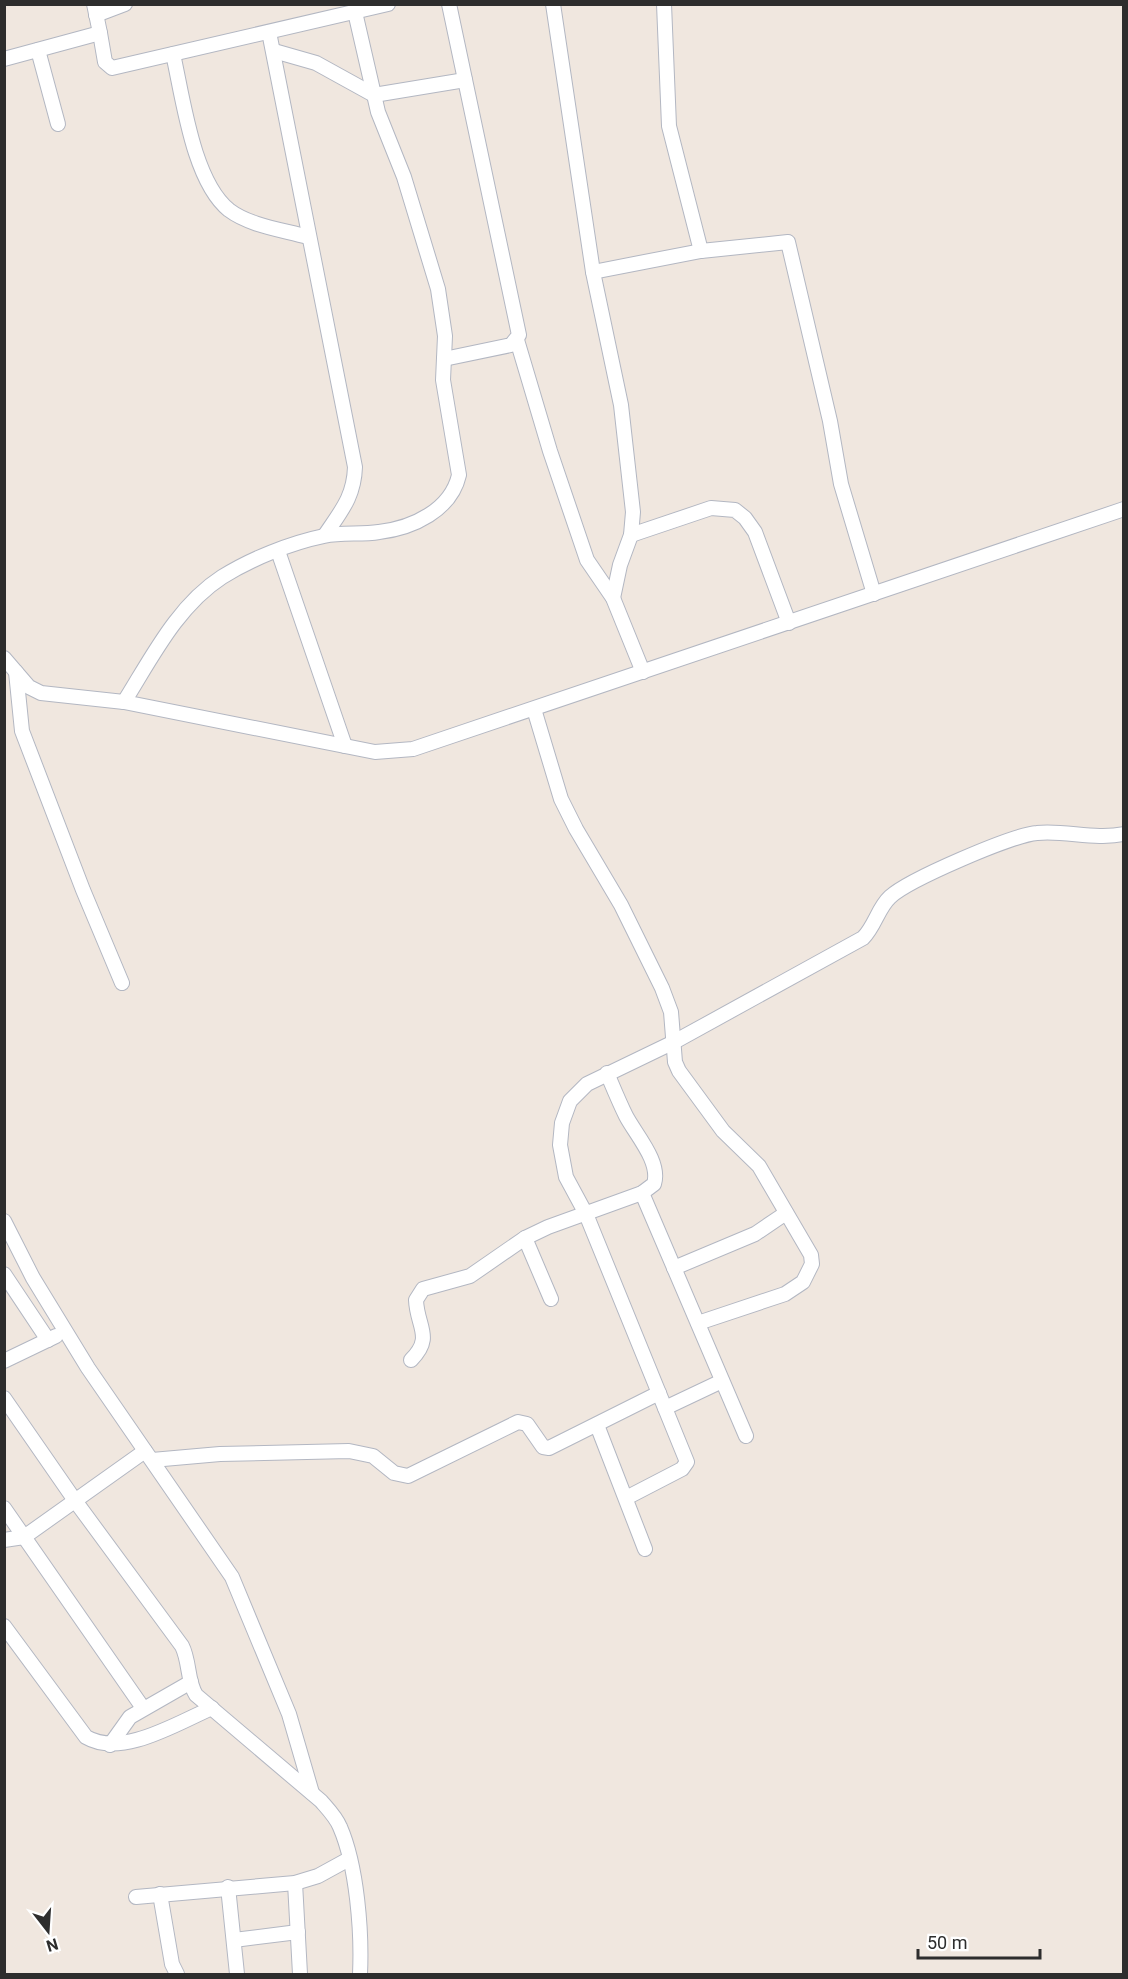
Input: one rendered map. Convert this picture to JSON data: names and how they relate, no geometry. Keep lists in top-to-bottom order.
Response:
{
  "scale_bar": "50 m",
  "north": "bottom"
}
